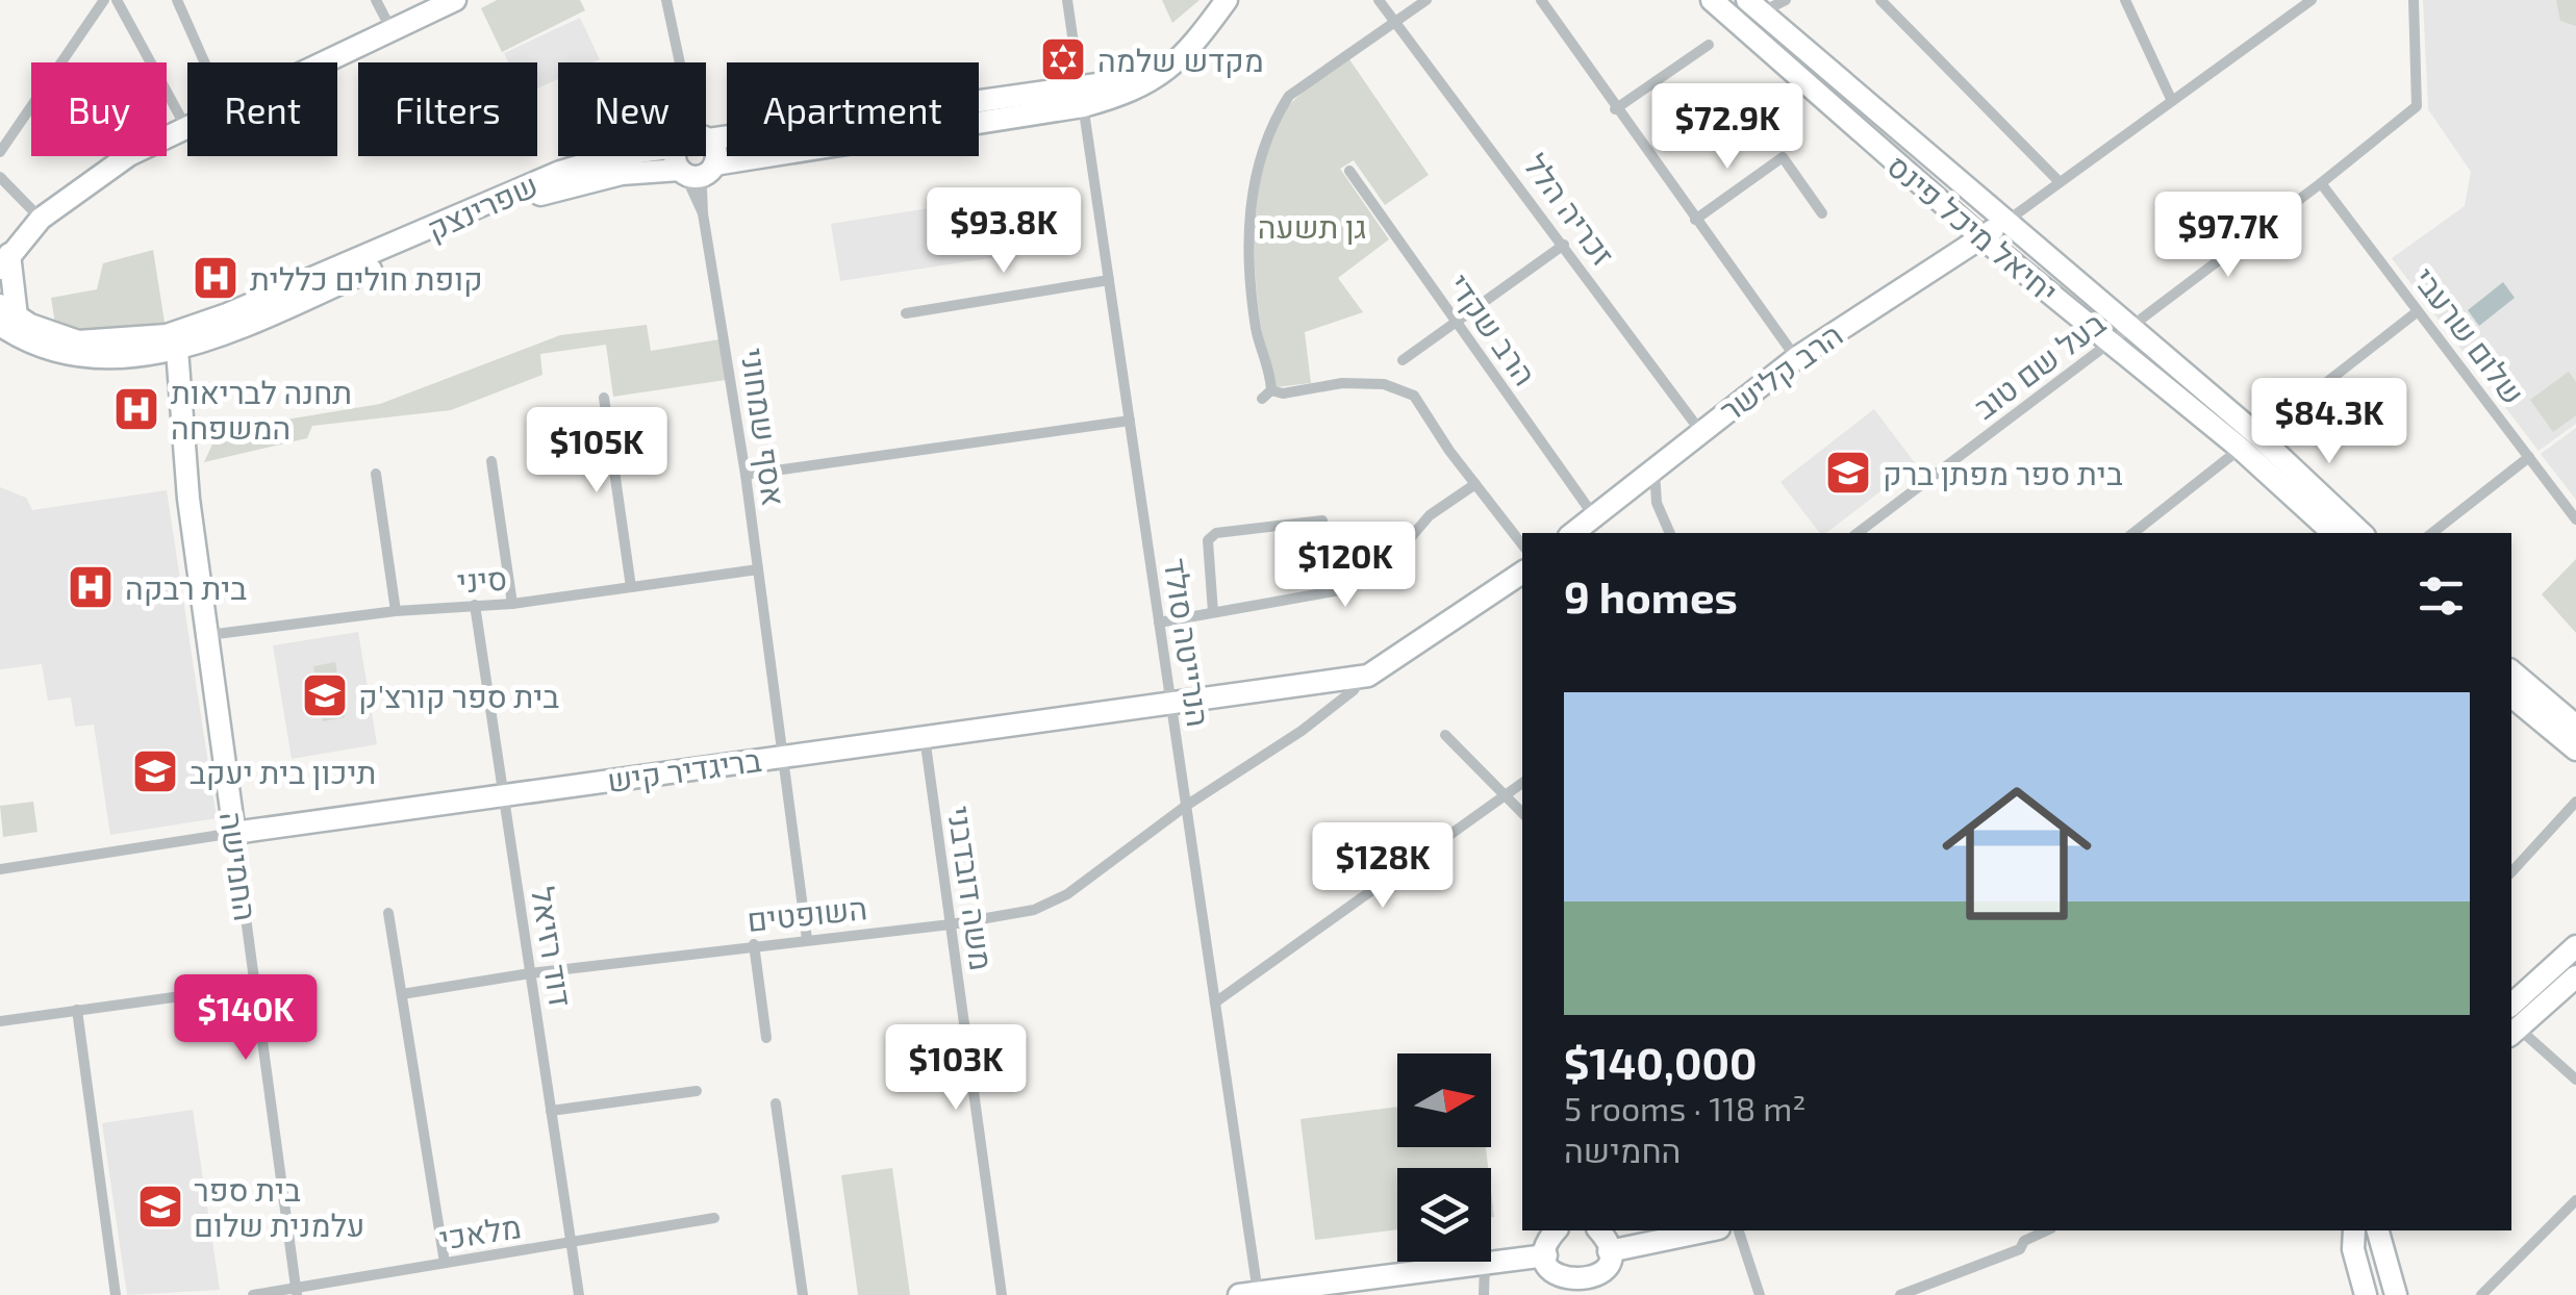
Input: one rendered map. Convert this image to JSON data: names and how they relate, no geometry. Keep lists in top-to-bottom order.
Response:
{
  "streets": {
    "street": [
      "שפרינצק",
      "זכריה הלל",
      "יחיאל מיכל פינס",
      "הרב שקדי",
      "שלום שרעבי",
      "בעל שם טוב",
      "הרב קלישר",
      "אסף שמחוני",
      "סיני",
      "הנרייטה סולד",
      "בריגדיר קיש",
      "החמישה",
      "משה דובדבני",
      "השופטים",
      "דוד רזיאל",
      "מלאכי"
    ]
  },
  "crossings": [
    ["שפרינצק", "אסף שמחוני"],
    ["שפרינצק", "הנרייטה סולד"],
    ["שפרינצק", "החמישה"],
    ["זכריה הלל", "הרב קלישר"],
    ["יחיאל מיכל פינס", "בעל שם טוב"],
    ["יחיאל מיכל פינס", "הרב קלישר"],
    ["הרב שקדי", "הרב קלישר"],
    ["שלום שרעבי", "בעל שם טוב"],
    ["אסף שמחוני", "סיני"],
    ["אסף שמחוני", "בריגדיר קיש"],
    ["אסף שמחוני", "השופטים"],
    ["סיני", "החמישה"],
    ["סיני", "דוד רזיאל"],
    ["הנרייטה סולד", "בריגדיר קיש"],
    ["הנרייטה סולד", "השופטים"],
    ["בריגדיר קיש", "החמישה"],
    ["בריגדיר קיש", "משה דובדבני"],
    ["בריגדיר קיש", "השופטים"],
    ["בריגדיר קיש", "דוד רזיאל"],
    ["החמישה", "מלאכי"],
    ["משה דובדבני", "השופטים"],
    ["השופטים", "דוד רזיאל"],
    ["דוד רזיאל", "מלאכי"]
  ],
  "parks": ["גן תשעה"],
  "places": {
    "synagogue": ["מקדש שלמה"],
    "hospital": ["קופת חולים כללית", "תחנה לבריאות המשפחה", "בית רבקה"],
    "school or university": [
      "בית ספר מפתן ברק",
      "בית ספר קורצ'ק",
      "תיכון בית יעקב",
      "בית ספר עלמנית שלום"
    ]
  },
  "north": "right",
  "page": {
    "chip": [
      "Buy",
      "Rent",
      "Filters",
      "New",
      "Apartment"
    ],
    "price": [
      "$72.9K",
      "$93.8K",
      "$97.7K",
      "$84.3K",
      "$105K",
      "$120K",
      "$128K",
      "$140K",
      "$103K"
    ],
    "heading": "9 homes",
    "list": [
      {
        "name": "$140,000",
        "note": "5 rooms · 118 m² · החמישה"
      }
    ]
  }
}
